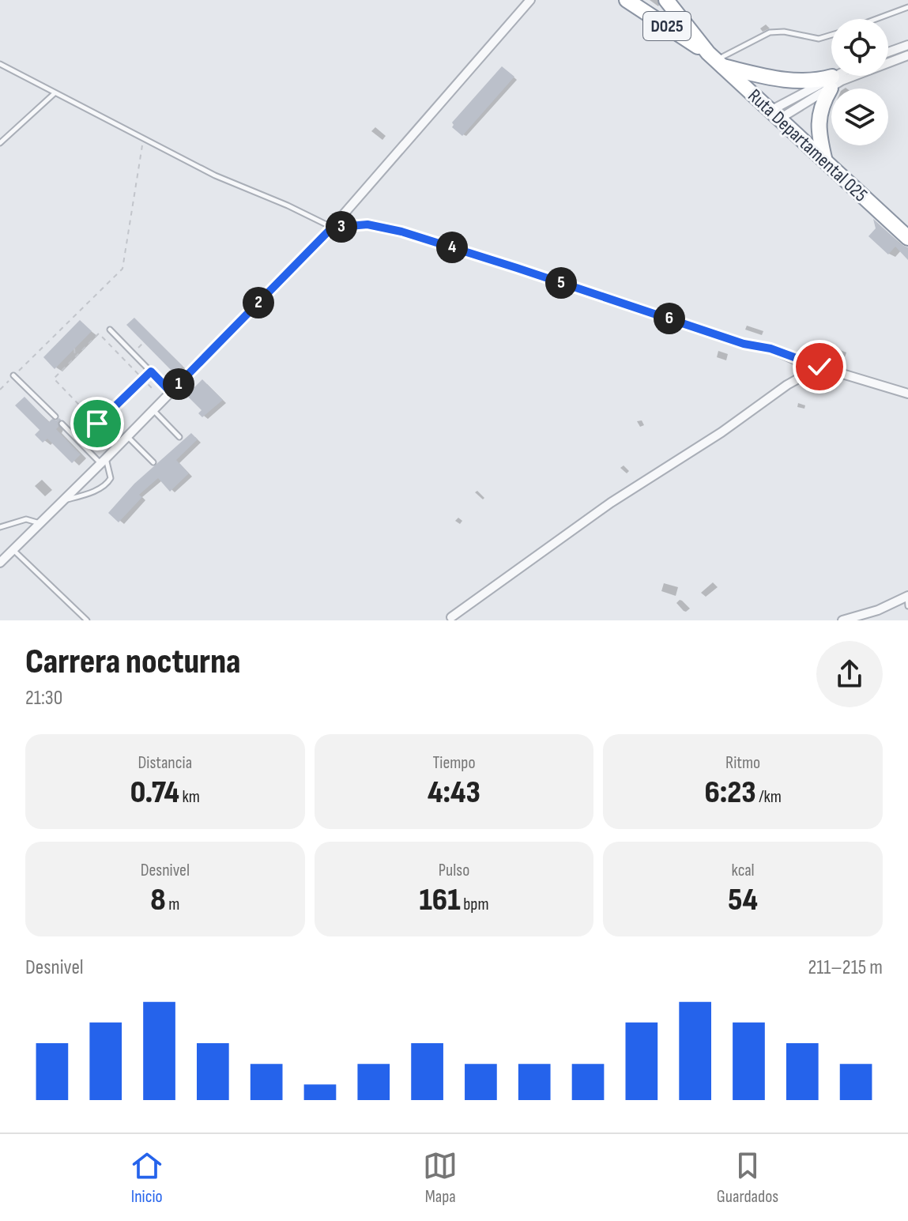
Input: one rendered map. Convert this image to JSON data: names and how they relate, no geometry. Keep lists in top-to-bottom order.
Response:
{
  "streets": {
    "highway": ["D025", "Ruta Departamental 025"]
  },
  "page": {
    "pins": [
      "3",
      "4",
      "5",
      "2",
      "6",
      "1"
    ],
    "heading": ["Carrera nocturna", "21:30"],
    "stats": [
      ["Distancia", "0.74 km"],
      ["Tiempo", "4:43"],
      ["Ritmo", "6:23 /km"],
      ["Desnivel", "8 m"],
      ["Pulso", "161 bpm"],
      ["kcal", "54"]
    ],
    "chart": ["Desnivel", "211–215 m"],
    "tabs": ["Inicio", "Mapa", "Guardados"]
  }
}
